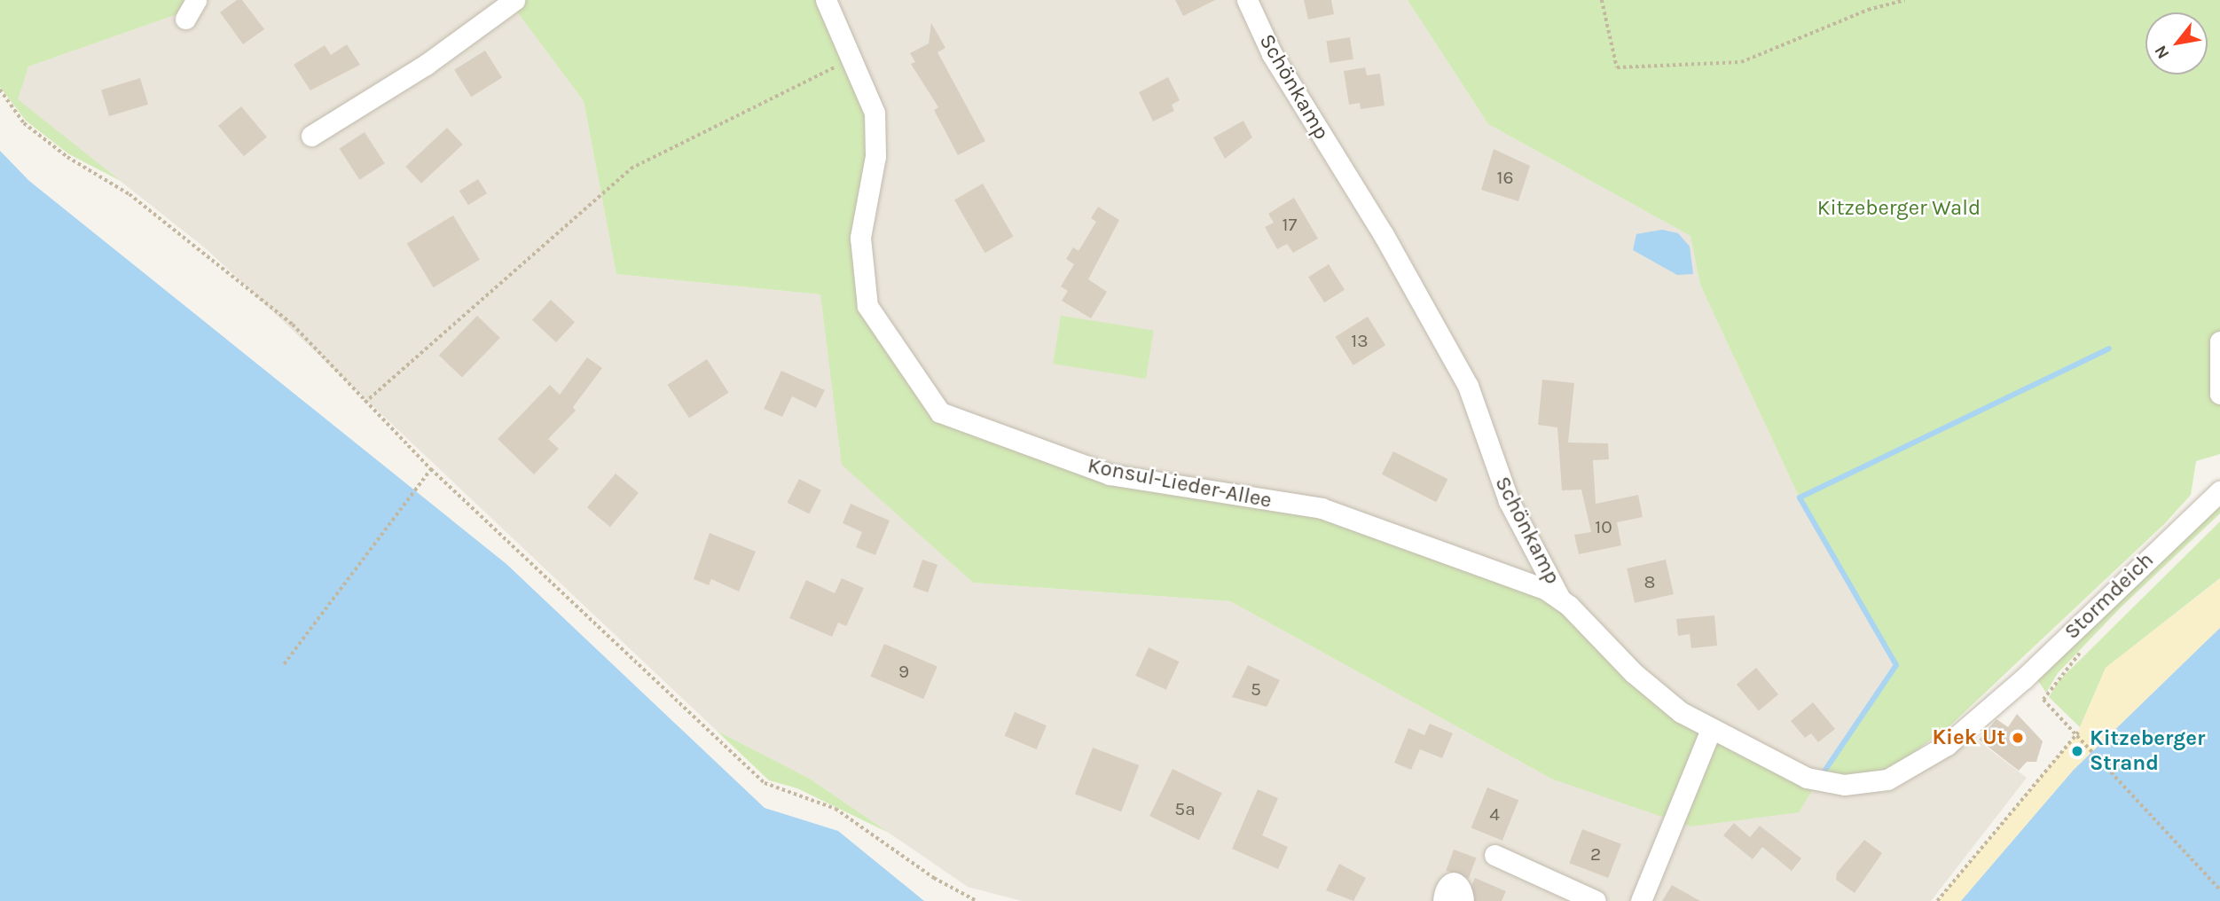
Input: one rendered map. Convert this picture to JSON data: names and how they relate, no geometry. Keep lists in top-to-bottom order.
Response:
{
  "streets": {
    "street": ["Schönkamp", "Konsul-Lieder-Allee", "Stormdeich"]
  },
  "crossings": [
    ["Schönkamp", "Konsul-Lieder-Allee"],
    ["Schönkamp", "Stormdeich"]
  ],
  "parks": ["Kitzeberger Wald"],
  "places": ["Kiek Ut", "Kitzeberger Strand"],
  "house_numbers": [
    "16",
    "17",
    "13",
    "10",
    "8",
    "9",
    "5",
    "5a",
    "4",
    "2"
  ],
  "north": "bottom left"
}
